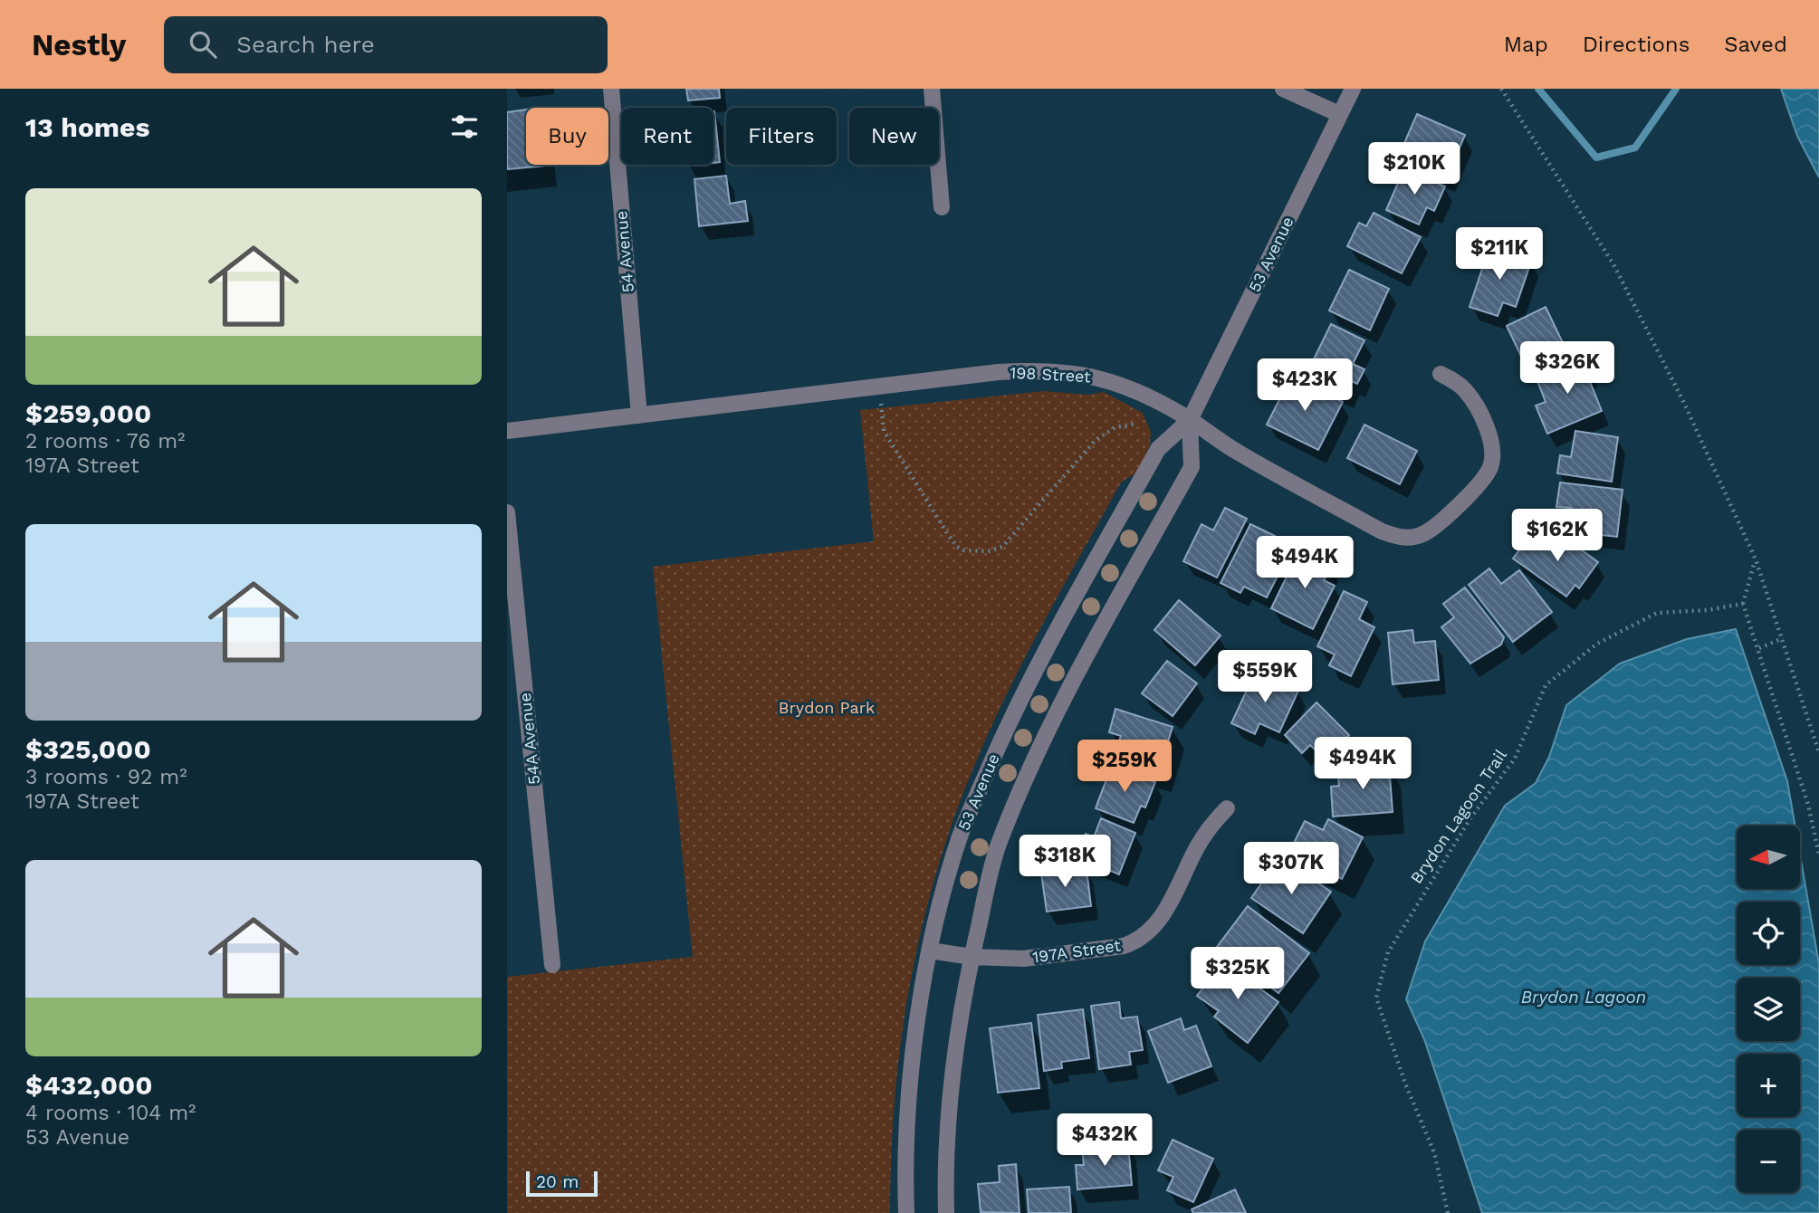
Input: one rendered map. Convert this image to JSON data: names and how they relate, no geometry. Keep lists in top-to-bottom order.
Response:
{
  "streets": {
    "street": [
      "54 Avenue",
      "53 Avenue",
      "198 Street",
      "54A Avenue",
      "197A Street"
    ],
    "path": ["Brydon Lagoon Trail"]
  },
  "crossings": [
    ["54 Avenue", "198 Street"],
    ["53 Avenue", "198 Street"],
    ["53 Avenue", "197A Street"]
  ],
  "water": ["Brydon Lagoon"],
  "parks": ["Brydon Park"],
  "scale_bar": "20 m",
  "north": "left",
  "page": {
    "header": "Nestly",
    "search": "Search here",
    "nav": ["Map", "Directions", "Saved"],
    "heading": "13 homes",
    "chip": [
      "Buy",
      "Rent",
      "Filters",
      "New"
    ],
    "price": [
      "$210K",
      "$211K",
      "$326K",
      "$423K",
      "$162K",
      "$494K",
      "$559K",
      "$494K",
      "$259K",
      "$318K",
      "$307K",
      "$325K",
      "$432K"
    ],
    "list": [
      {
        "name": "$259,000",
        "note": "2 rooms · 76 m² · 197A Street"
      },
      {
        "name": "$325,000",
        "note": "3 rooms · 92 m² · 197A Street"
      },
      {
        "name": "$432,000",
        "note": "4 rooms · 104 m² · 53 Avenue"
      }
    ],
    "map_buttons": ["+", "−"],
    "scale": "20 m"
  }
}
